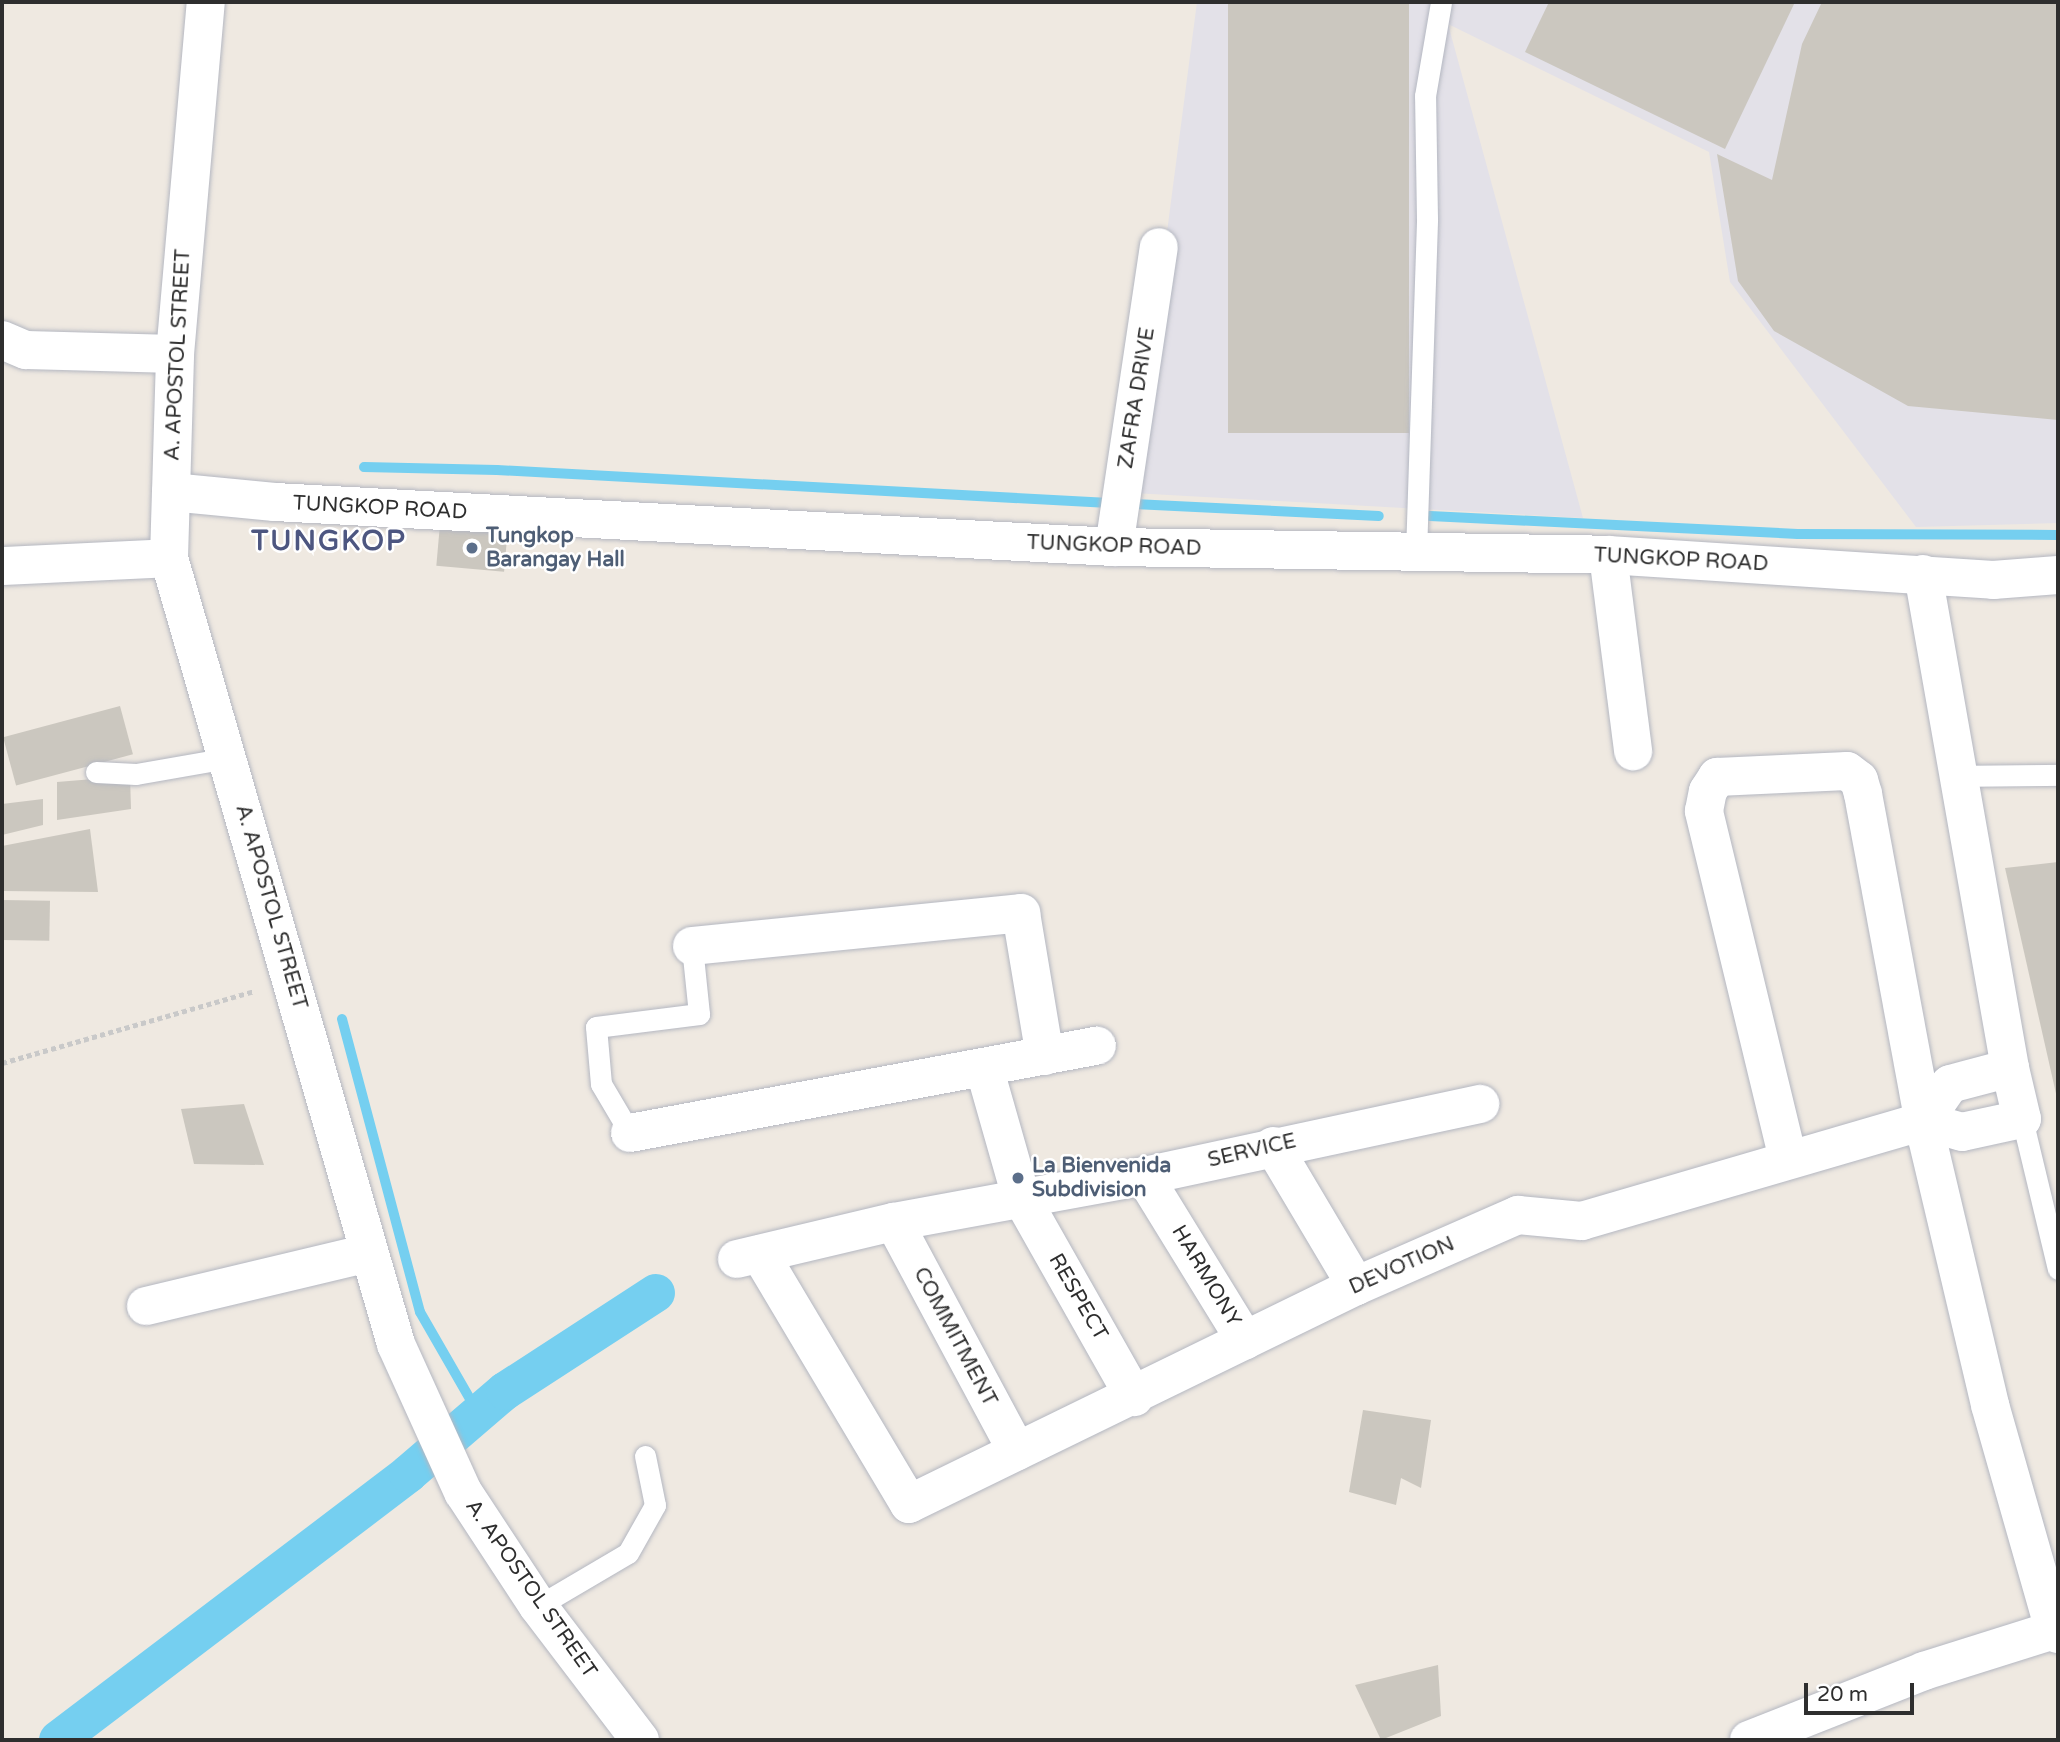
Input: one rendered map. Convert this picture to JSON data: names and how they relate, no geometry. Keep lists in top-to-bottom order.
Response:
{
  "streets": {
    "street": [
      "A. APOSTOL STREET",
      "ZAFRA DRIVE",
      "TUNGKOP ROAD",
      "SERVICE",
      "DEVOTION",
      "HARMONY",
      "RESPECT",
      "COMMITMENT"
    ]
  },
  "crossings": [
    ["A. APOSTOL STREET", "TUNGKOP ROAD"],
    ["ZAFRA DRIVE", "TUNGKOP ROAD"],
    ["SERVICE", "DEVOTION"],
    ["SERVICE", "HARMONY"],
    ["SERVICE", "RESPECT"],
    ["SERVICE", "COMMITMENT"],
    ["DEVOTION", "HARMONY"],
    ["DEVOTION", "RESPECT"],
    ["DEVOTION", "COMMITMENT"]
  ],
  "districts": ["TUNGKOP"],
  "places": ["Tungkop Barangay Hall", "La Bienvenida Subdivision"],
  "scale_bar": "20 m"
}
